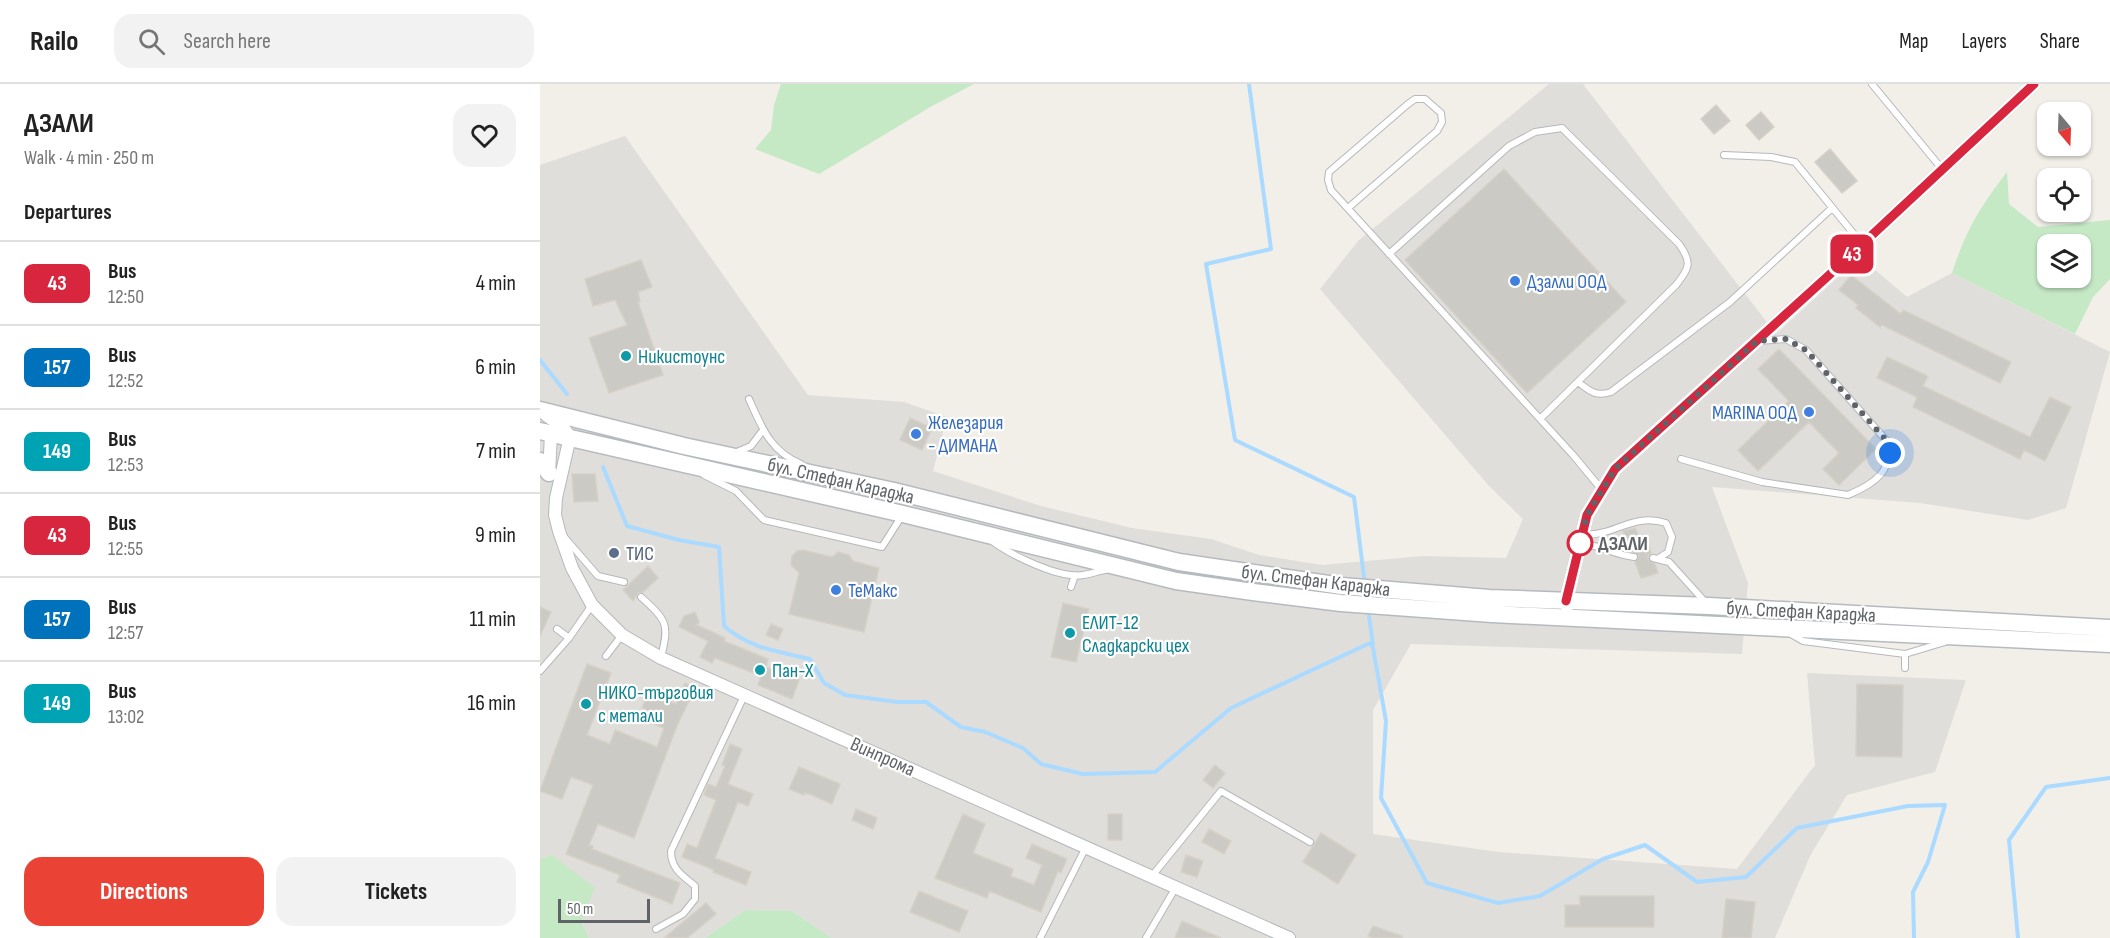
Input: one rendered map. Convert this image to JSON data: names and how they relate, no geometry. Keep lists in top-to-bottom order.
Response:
{
  "streets": {
    "main road": ["бул. Стефан Караджа"],
    "street": ["Винпрома"]
  },
  "places": [
    "Дзалли ООД",
    "Никистоунс",
    "MARINA ООД",
    "Железария - ДИМАНА",
    "ДЗАЛИ",
    "ТИС",
    "ТеМакс",
    "ЕЛИТ-12 Сладкарски цех",
    "Пан-Х",
    "НИКО-търговия с метали"
  ],
  "lines": ["bus line 43"],
  "scale_bar": "50 m",
  "north": "bottom",
  "page": {
    "header": "Railo",
    "search": "Search here",
    "nav": ["Map", "Layers", "Share"],
    "heading": [
      ["ДЗАЛИ", "Walk · 4 min · 250 m"],
      "Departures"
    ],
    "on_map": "43",
    "list": [
      {
        "mark": "43",
        "name": "Bus",
        "note": "12:50",
        "value": "4 min"
      },
      {
        "mark": "157",
        "name": "Bus",
        "note": "12:52",
        "value": "6 min"
      },
      {
        "mark": "149",
        "name": "Bus",
        "note": "12:53",
        "value": "7 min"
      },
      {
        "mark": "43",
        "name": "Bus",
        "note": "12:55",
        "value": "9 min"
      },
      {
        "mark": "157",
        "name": "Bus",
        "note": "12:57",
        "value": "11 min"
      },
      {
        "mark": "149",
        "name": "Bus",
        "note": "13:02",
        "value": "16 min"
      }
    ],
    "buttons": ["Directions", "Tickets"],
    "scale": "50 m"
  }
}
